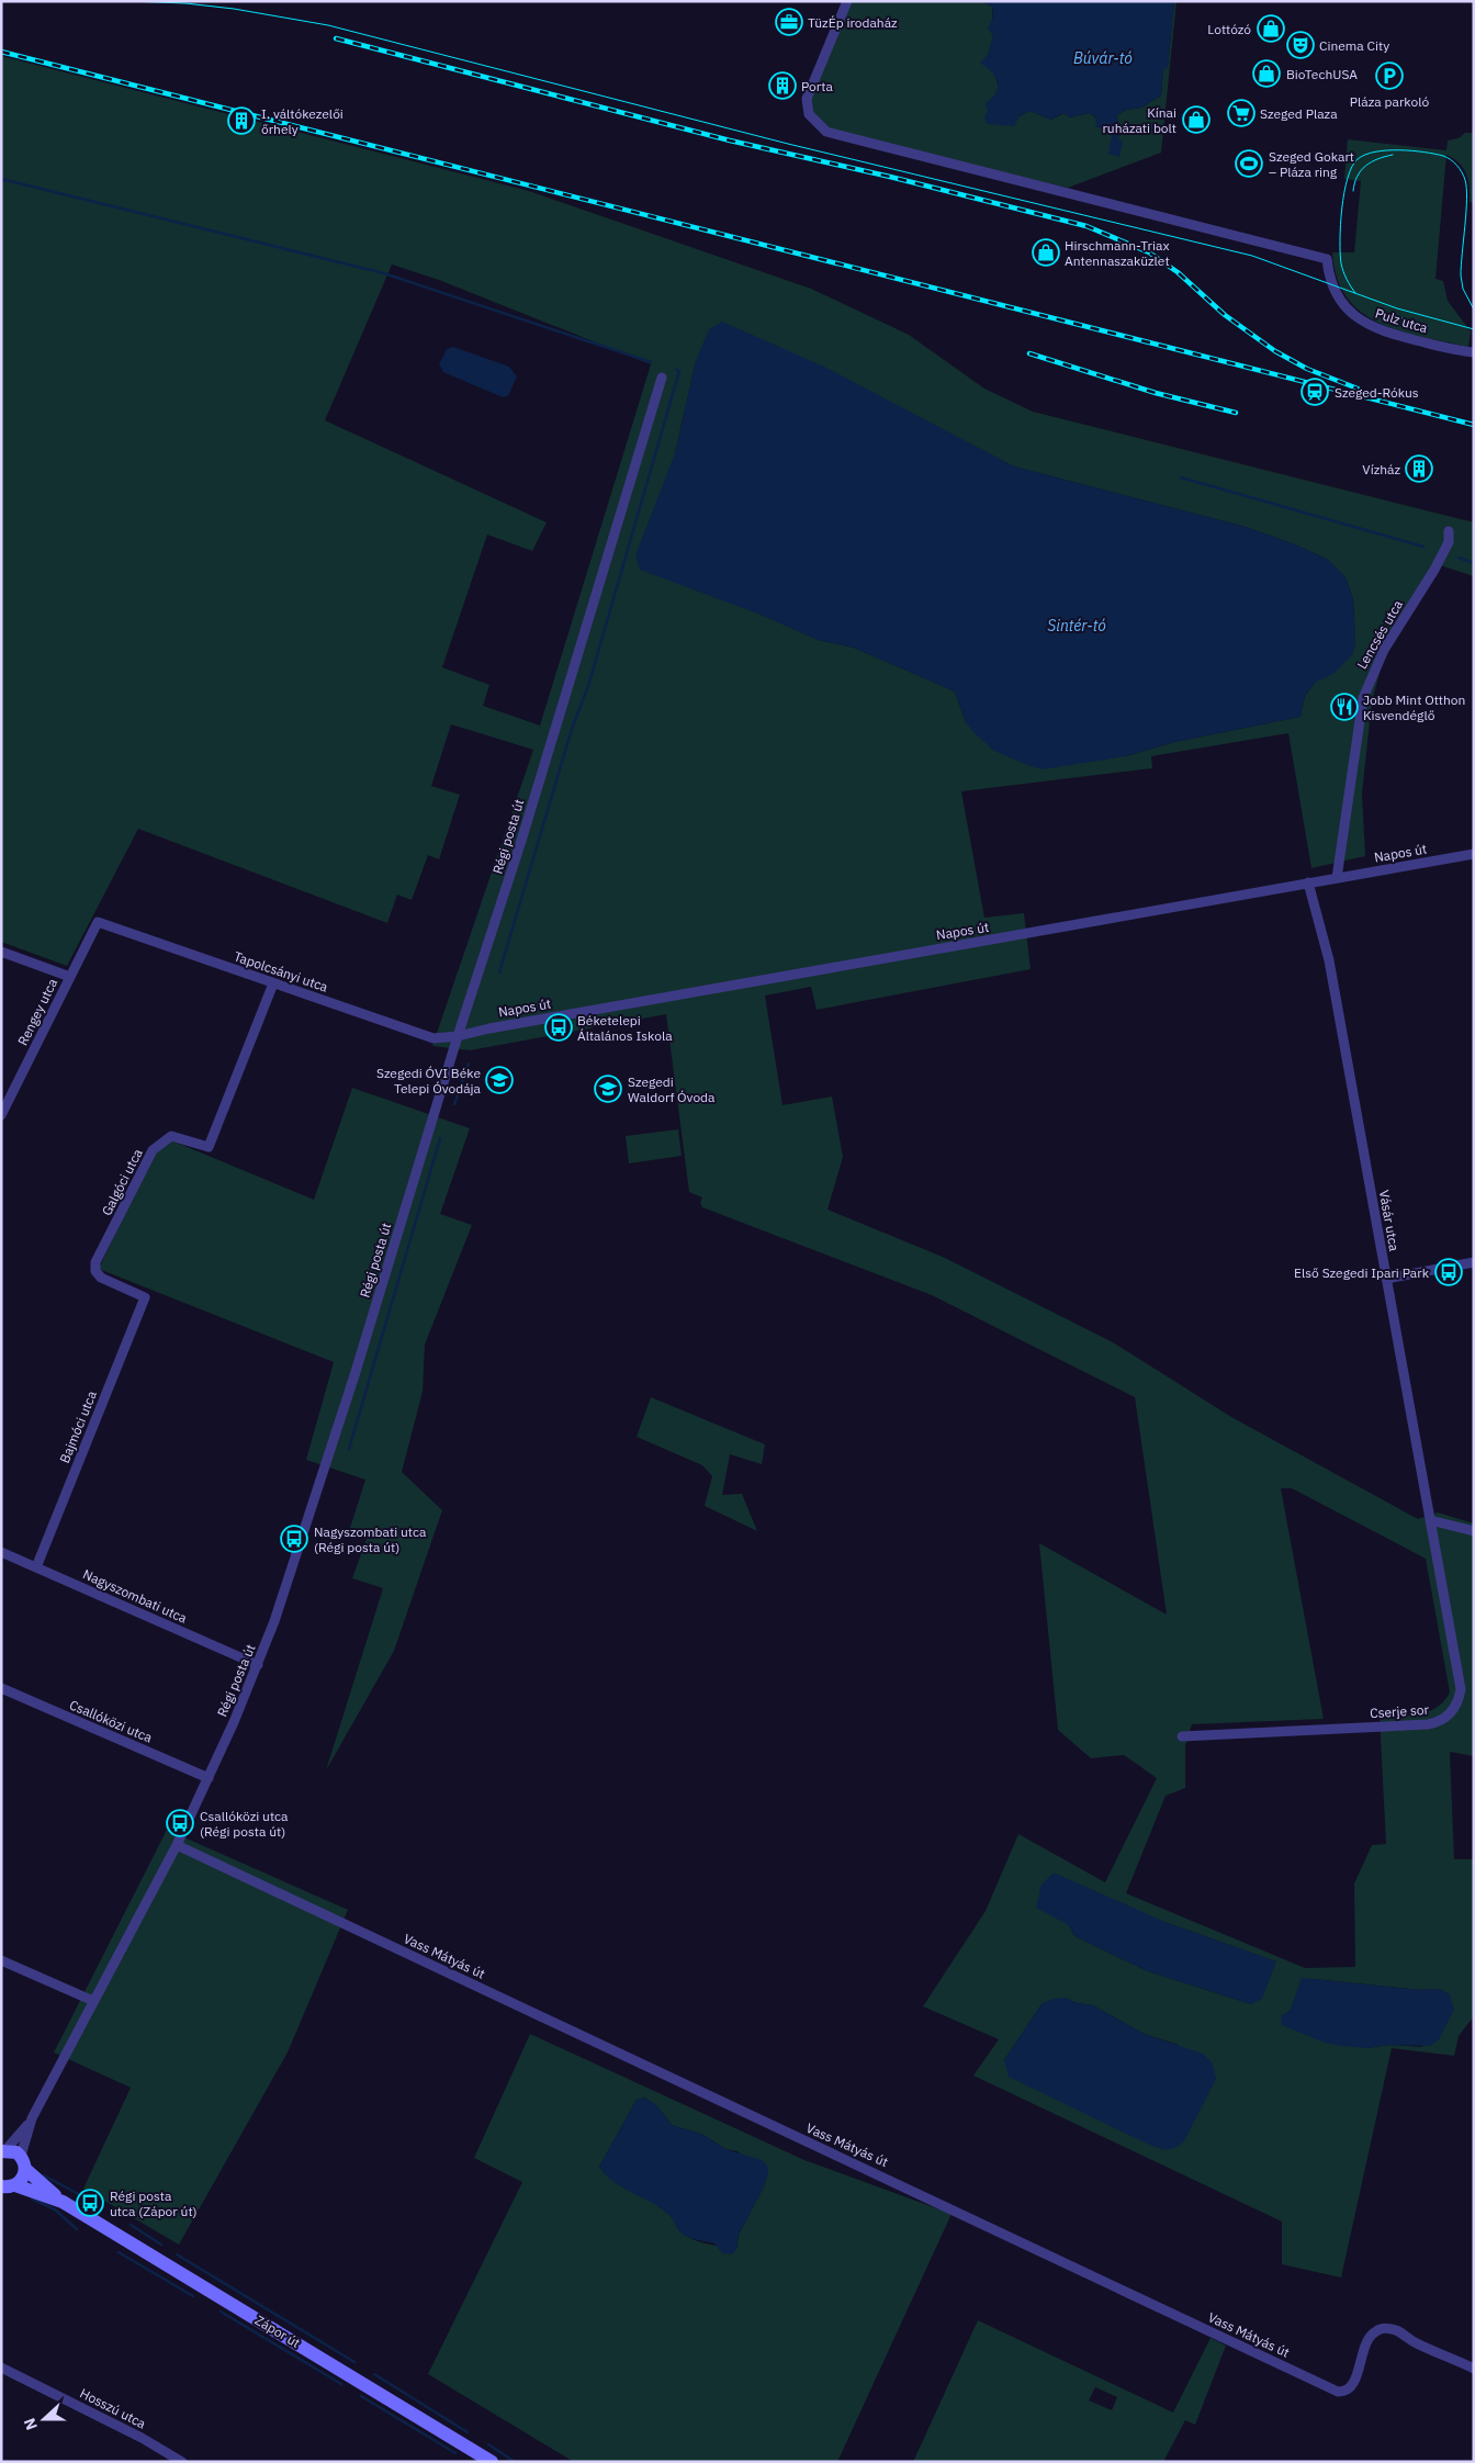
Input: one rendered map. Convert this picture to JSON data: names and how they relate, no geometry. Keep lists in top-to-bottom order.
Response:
{
  "streets": {
    "street": [
      "Pulz utca",
      "Lencsés utca",
      "Régi posta út",
      "Napos út",
      "Tapolcsányi utca",
      "Rengey utca",
      "Galgóci utca",
      "Vásár utca",
      "Bajmóci utca",
      "Nagyszombati utca",
      "Cserje sor",
      "Csallóközi utca",
      "Vass Mátyás út",
      "Zápor út",
      "Hosszú utca"
    ]
  },
  "crossings": [
    ["Lencsés utca", "Napos út"],
    ["Régi posta út", "Napos út"],
    ["Régi posta út", "Tapolcsányi utca"],
    ["Régi posta út", "Nagyszombati utca"],
    ["Régi posta út", "Csallóközi utca"],
    ["Régi posta út", "Vass Mátyás út"],
    ["Régi posta út", "Zápor út"],
    ["Napos út", "Tapolcsányi utca"],
    ["Napos út", "Vásár utca"],
    ["Tapolcsányi utca", "Rengey utca"],
    ["Tapolcsányi utca", "Galgóci utca"],
    ["Galgóci utca", "Bajmóci utca"],
    ["Vásár utca", "Cserje sor"],
    ["Bajmóci utca", "Nagyszombati utca"]
  ],
  "water": ["Búvár-tó", "Sintér-tó"],
  "places": {
    "office": ["TüzÉp irodaház"],
    "shop": [
      "Lottózó",
      "BioTechUSA",
      "Kínai ruházati bolt",
      "Hirschmann-Triax Antennaszaküzlet"
    ],
    "theatre": ["Cinema City"],
    "parking": ["Pláza parkoló"],
    "building": ["Porta", "I. váltókezelői őrhely", "Vízház"],
    "supermarket": ["Szeged Plaza"],
    "sports": ["Szeged Gokart – Pláza ring"],
    "station": ["Szeged-Rókus"],
    "restaurant": ["Jobb Mint Otthon Kisvendéglő"],
    "bus stop": [
      "Béketelepi Általános Iskola",
      "Első Szegedi Ipari Park",
      "Nagyszombati utca (Régi posta út)",
      "Csallóközi utca (Régi posta út)",
      "Régi posta utca (Zápor út)"
    ],
    "school or university": ["Szegedi ÓVI Béke Telepi Óvodája", "Szegedi Waldorf Óvoda"]
  },
  "north": "left"
}
